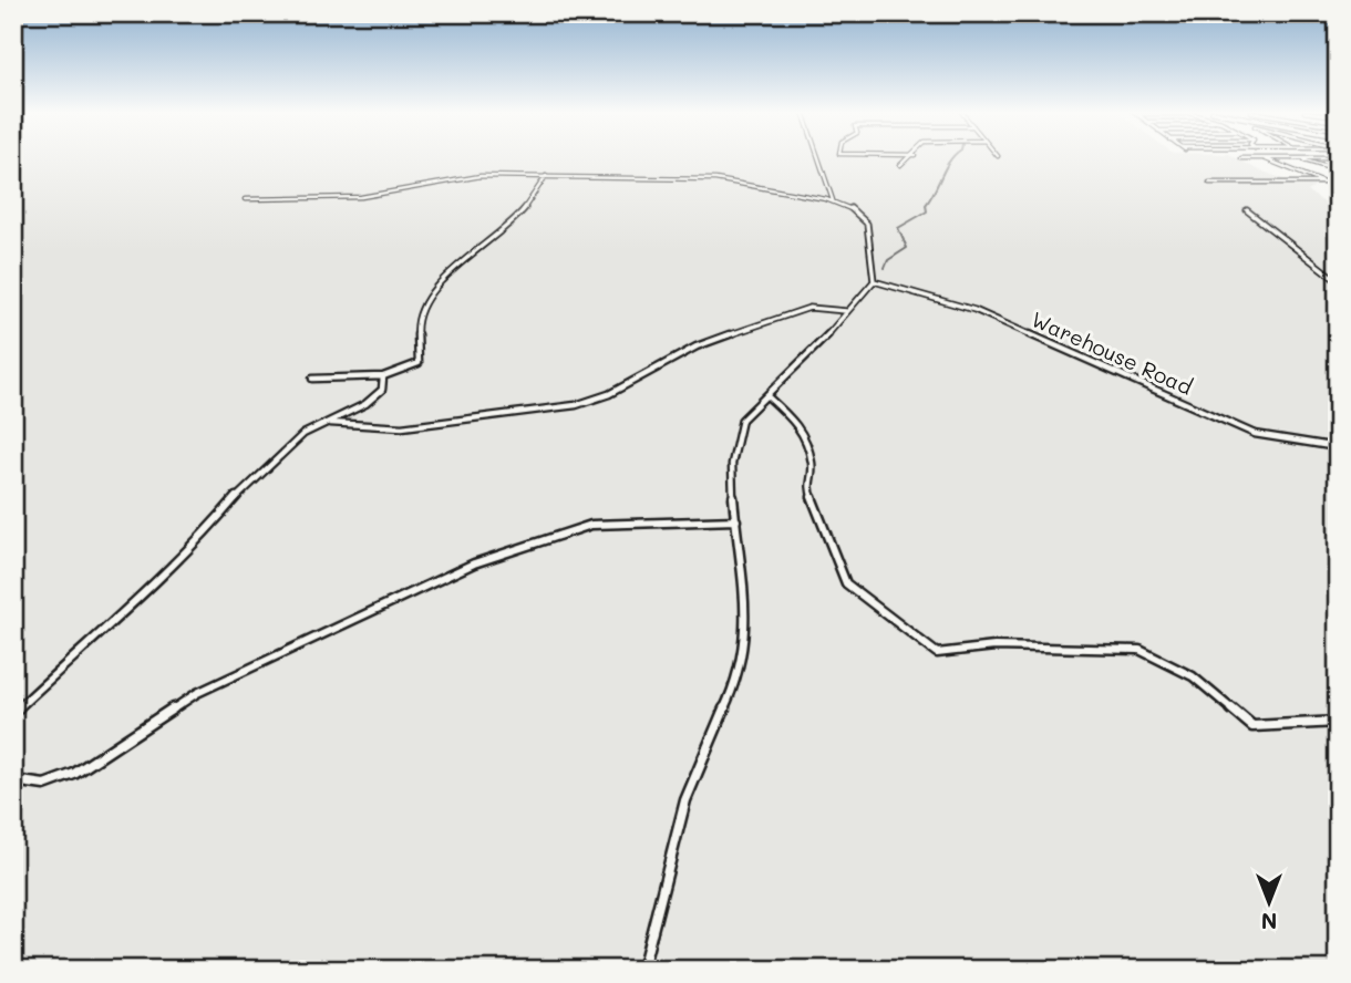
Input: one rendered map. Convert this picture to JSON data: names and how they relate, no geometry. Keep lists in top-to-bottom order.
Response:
{
  "streets": {
    "street": ["Warehouse Road"]
  },
  "north": "bottom"
}
